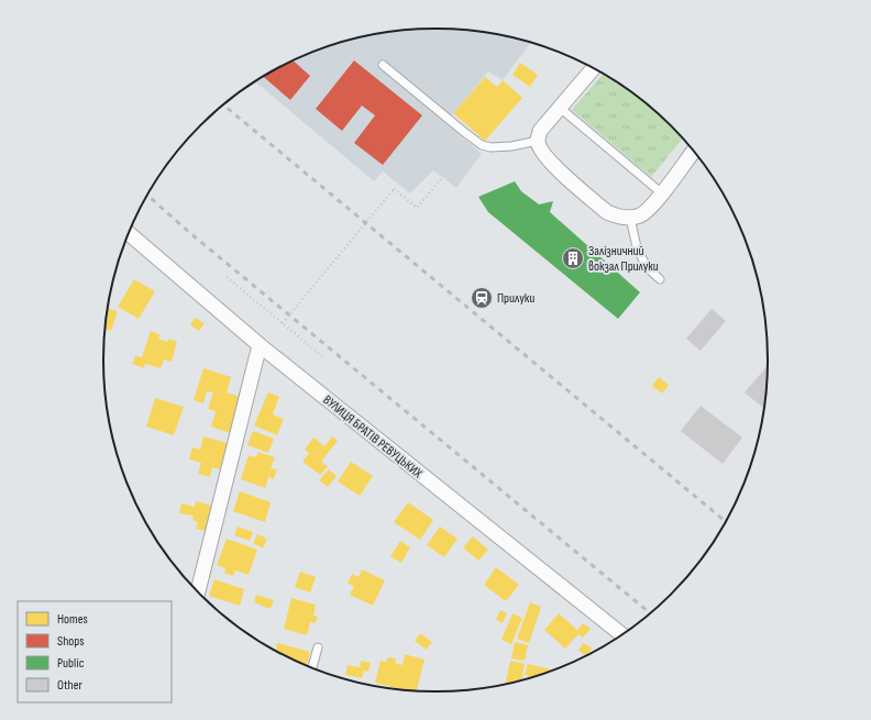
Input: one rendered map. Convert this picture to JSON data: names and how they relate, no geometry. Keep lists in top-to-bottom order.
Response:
{
  "streets": {
    "street": ["ВУЛИЦЯ БРАТІВ РЕВУЦЬКИХ"]
  },
  "places": {
    "building": ["Залізничний вокзал Прилуки"],
    "station": ["Прилуки"]
  },
  "legend": [
    "Homes",
    "Shops",
    "Public",
    "Other"
  ]
}
